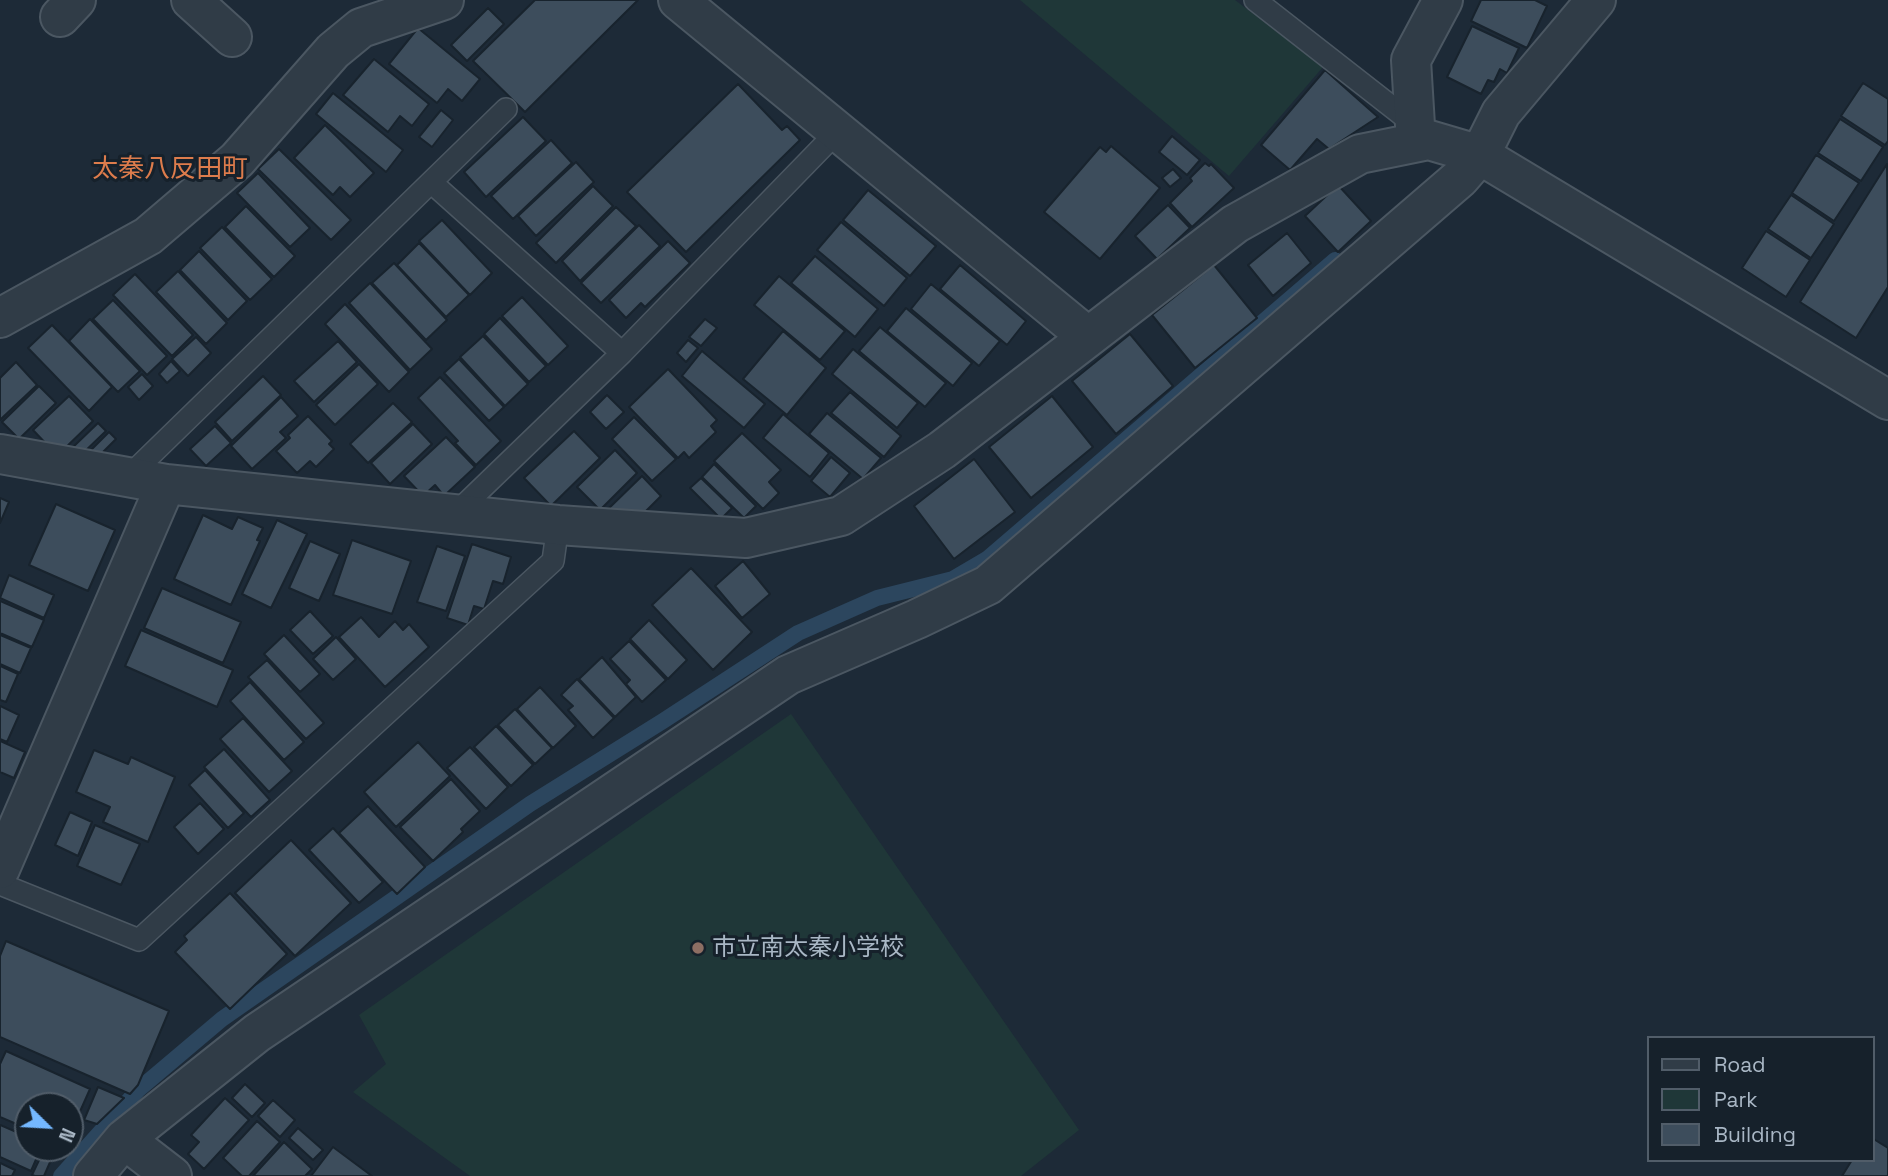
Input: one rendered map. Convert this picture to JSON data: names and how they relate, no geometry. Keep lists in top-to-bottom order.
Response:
{
  "districts": ["太秦八反田町"],
  "places": ["市立南太秦小学校"],
  "legend": ["Road", "Park", "Building"],
  "north": "bottom right"
}
